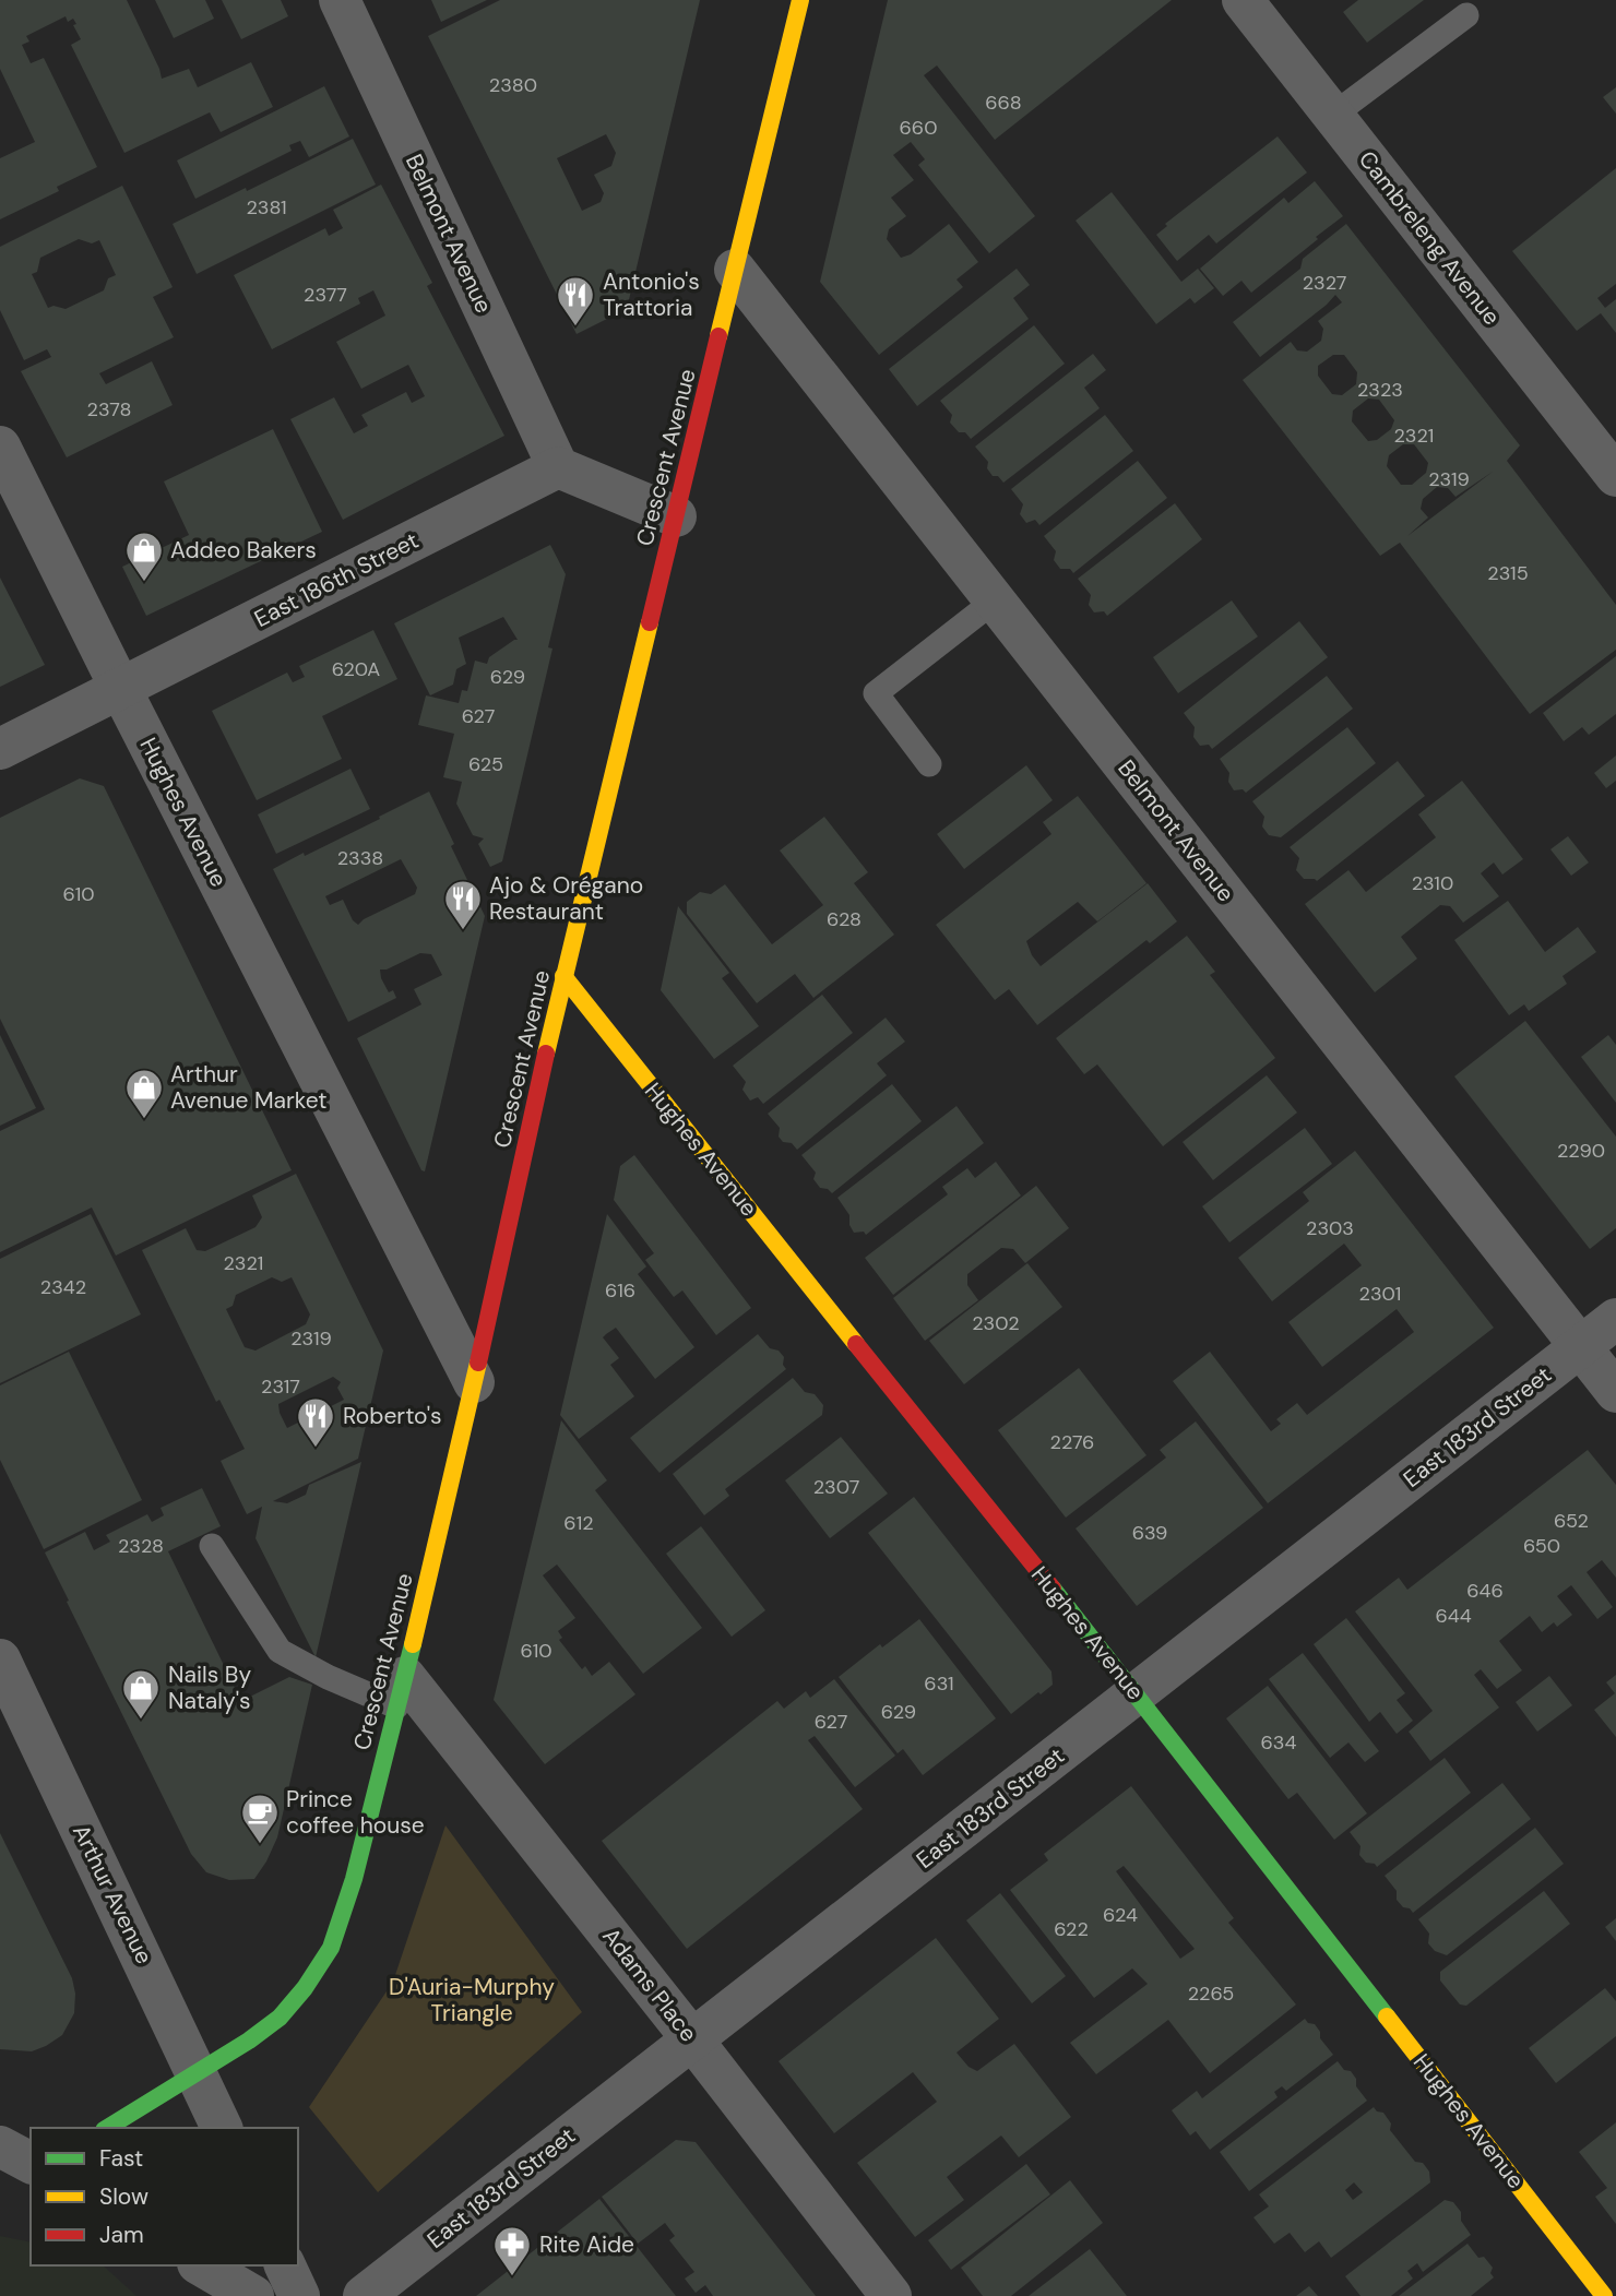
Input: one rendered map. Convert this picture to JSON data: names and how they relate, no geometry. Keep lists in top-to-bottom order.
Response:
{
  "streets": {
    "street": [
      "Belmont Avenue",
      "Cambreleng Avenue",
      "Crescent Avenue",
      "East 186th Street",
      "Hughes Avenue",
      "East 183rd Street",
      "Arthur Avenue",
      "Adams Place"
    ]
  },
  "crossings": [
    ["Belmont Avenue", "Crescent Avenue"],
    ["Belmont Avenue", "East 186th Street"],
    ["Belmont Avenue", "East 183rd Street"],
    ["Crescent Avenue", "Hughes Avenue"],
    ["Crescent Avenue", "Arthur Avenue"],
    ["Crescent Avenue", "Adams Place"],
    ["East 186th Street", "Hughes Avenue"],
    ["Hughes Avenue", "East 183rd Street"],
    ["East 183rd Street", "Adams Place"]
  ],
  "parks": ["D'Auria-Murphy Triangle"],
  "places": {
    "restaurant": ["Antonio's Trattoria", "Ajo & Orégano Restaurant", "Roberto's"],
    "shop": ["Addeo Bakers", "Arthur Avenue Market", "Nails By Nataly's"],
    "cafe": ["Prince coffee house"],
    "pharmacy": ["Rite Aide"]
  },
  "house_numbers": [
    "2380",
    "668",
    "660",
    "2381",
    "2327",
    "2377",
    "2323",
    "2378",
    "2321",
    "2319",
    "2315",
    "620A",
    "629",
    "627",
    "625",
    "2338",
    "2310",
    "610",
    "628",
    "2290",
    "2303",
    "2321",
    "2342",
    "616",
    "2301",
    "2302",
    "2319",
    "2317",
    "2276",
    "2307",
    "652",
    "612",
    "639",
    "2328",
    "650",
    "646",
    "644",
    "610",
    "631",
    "629",
    "627",
    "634",
    "624",
    "622",
    "2265"
  ],
  "legend": ["Fast", "Slow", "Jam"]
}
